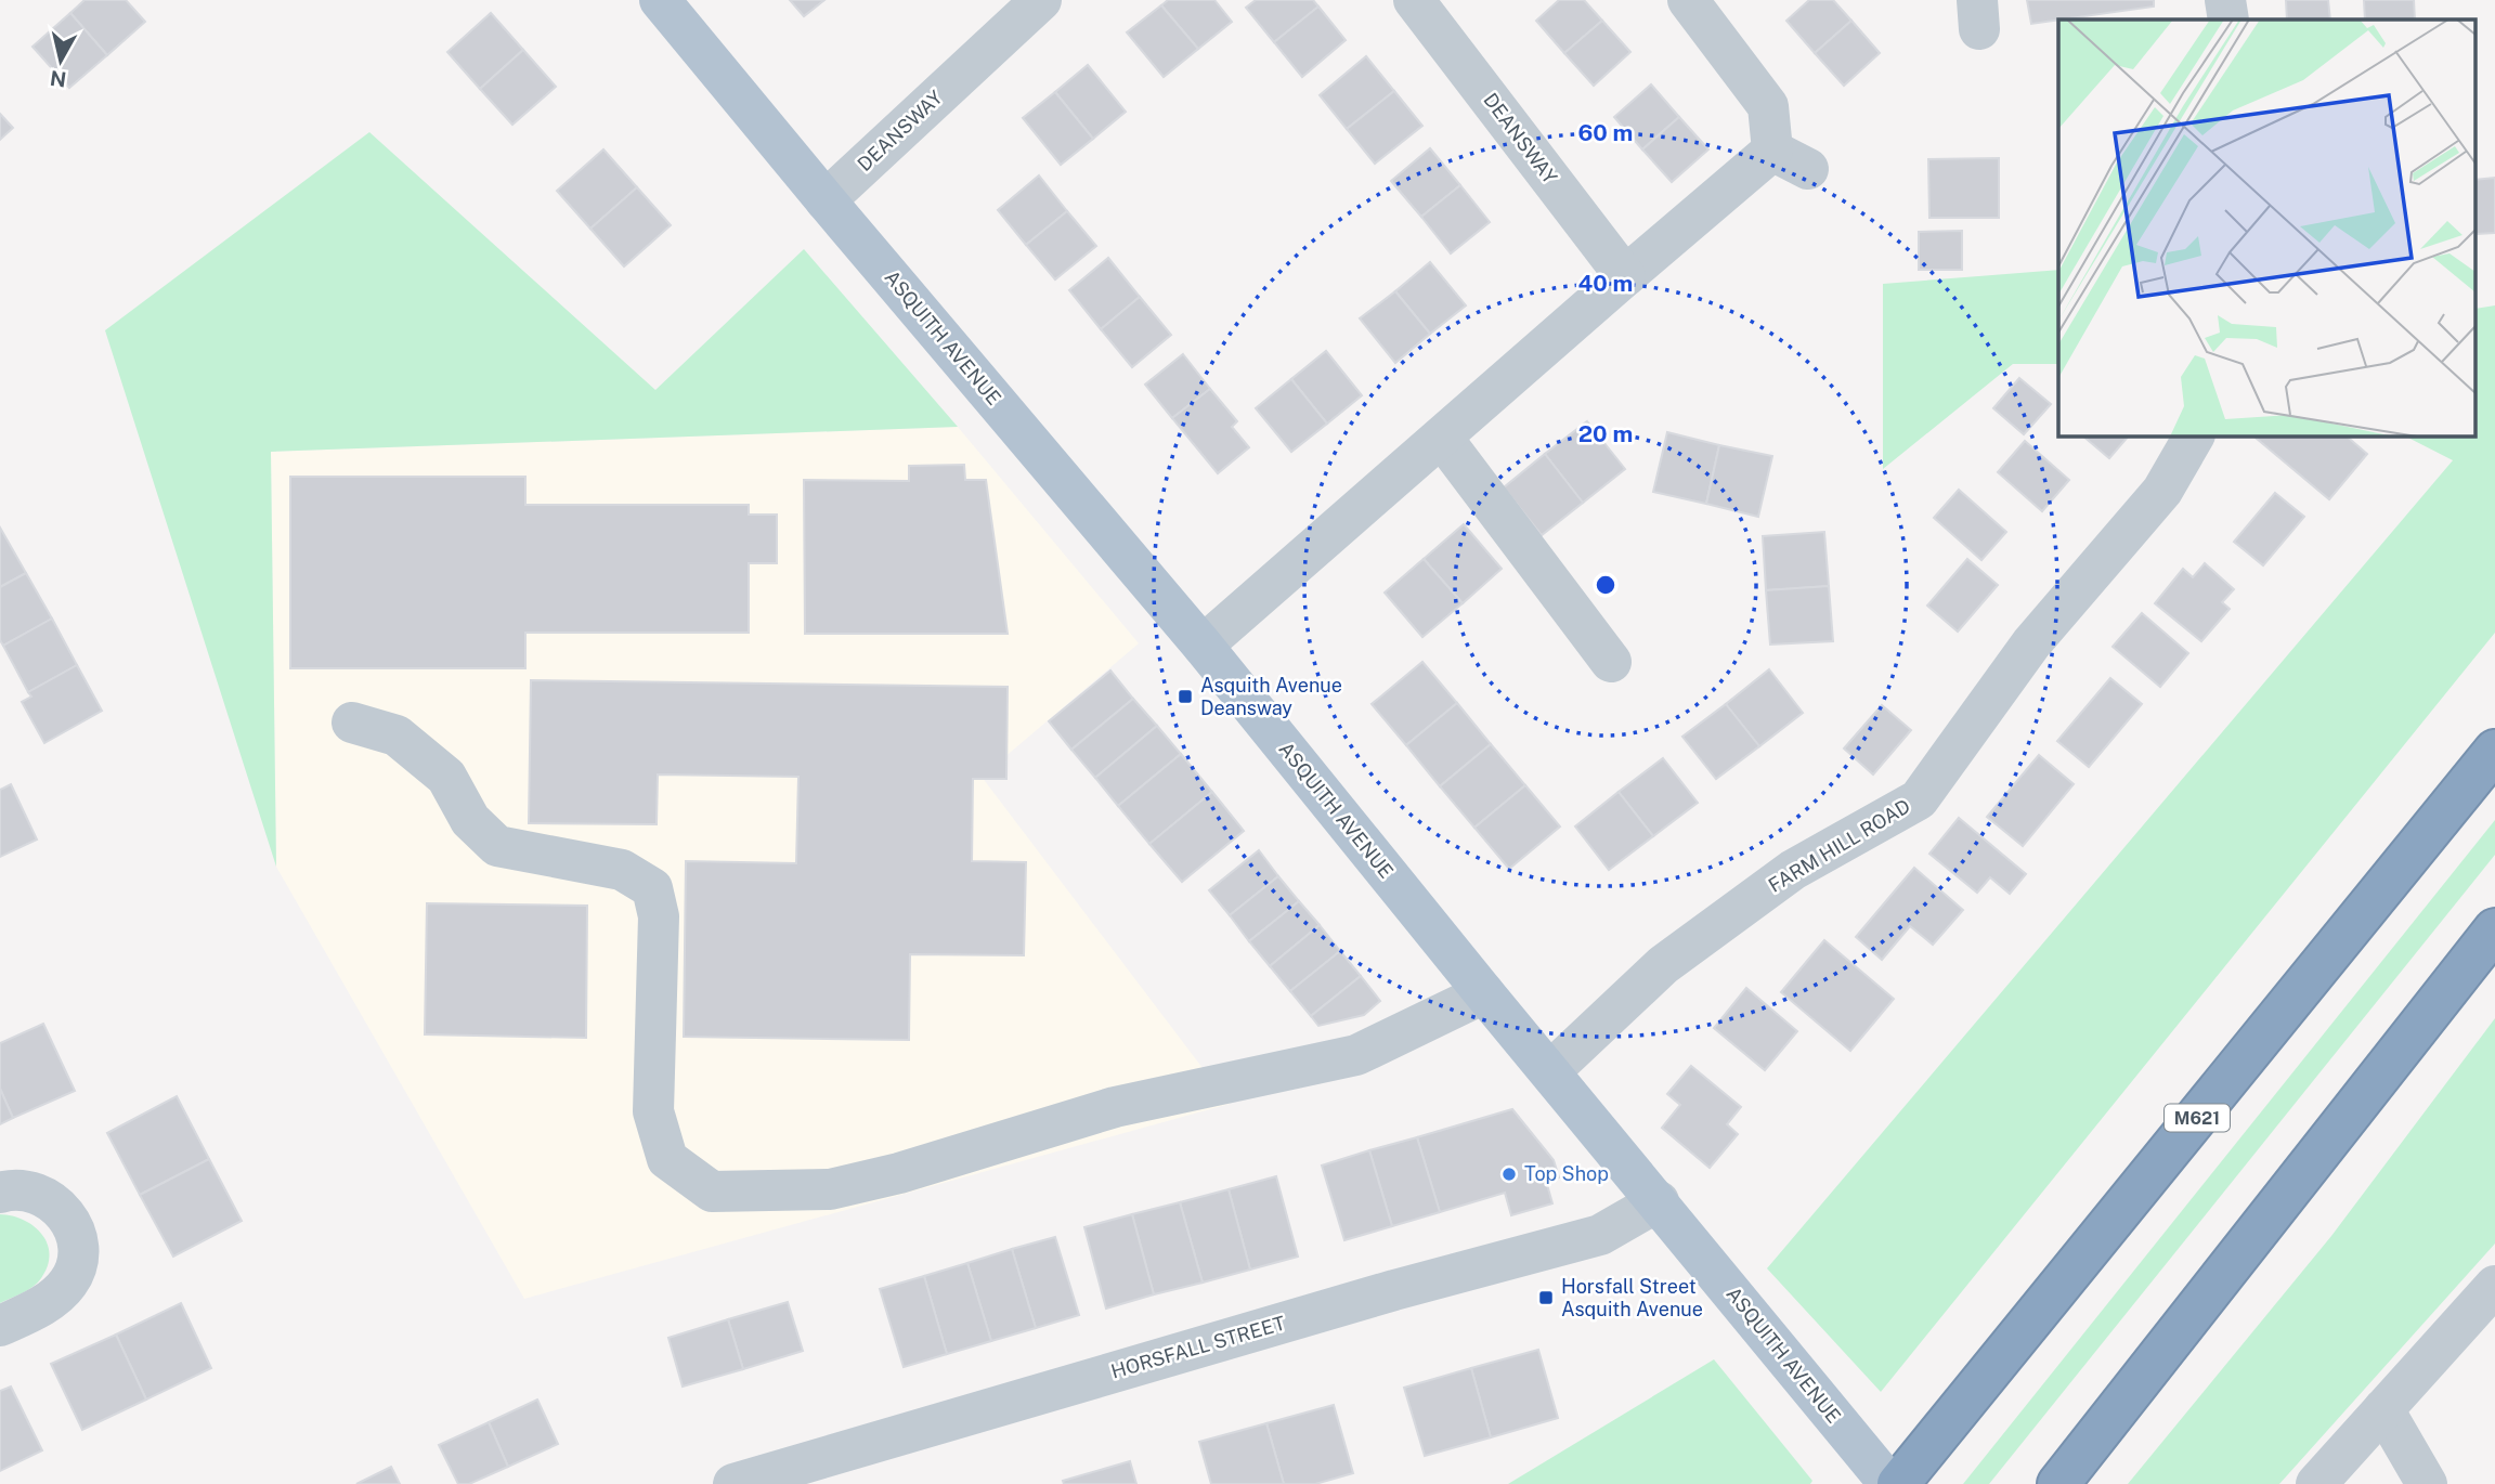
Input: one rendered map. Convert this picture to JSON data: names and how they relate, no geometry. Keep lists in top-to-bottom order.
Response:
{
  "streets": {
    "highway": ["M621"],
    "main road": ["ASQUITH AVENUE"],
    "street": ["DEANSWAY", "FARM HILL ROAD", "HORSFALL STREET"]
  },
  "crossings": [
    ["DEANSWAY", "ASQUITH AVENUE"],
    ["ASQUITH AVENUE", "FARM HILL ROAD"],
    ["ASQUITH AVENUE", "HORSFALL STREET"]
  ],
  "places": {
    "transit": ["Asquith Avenue Deansway", "Horsfall Street Asquith Avenue"],
    "other": ["Top Shop"]
  },
  "north": "bottom",
  "rings": ["60 m", "40 m", "20 m"]
}
